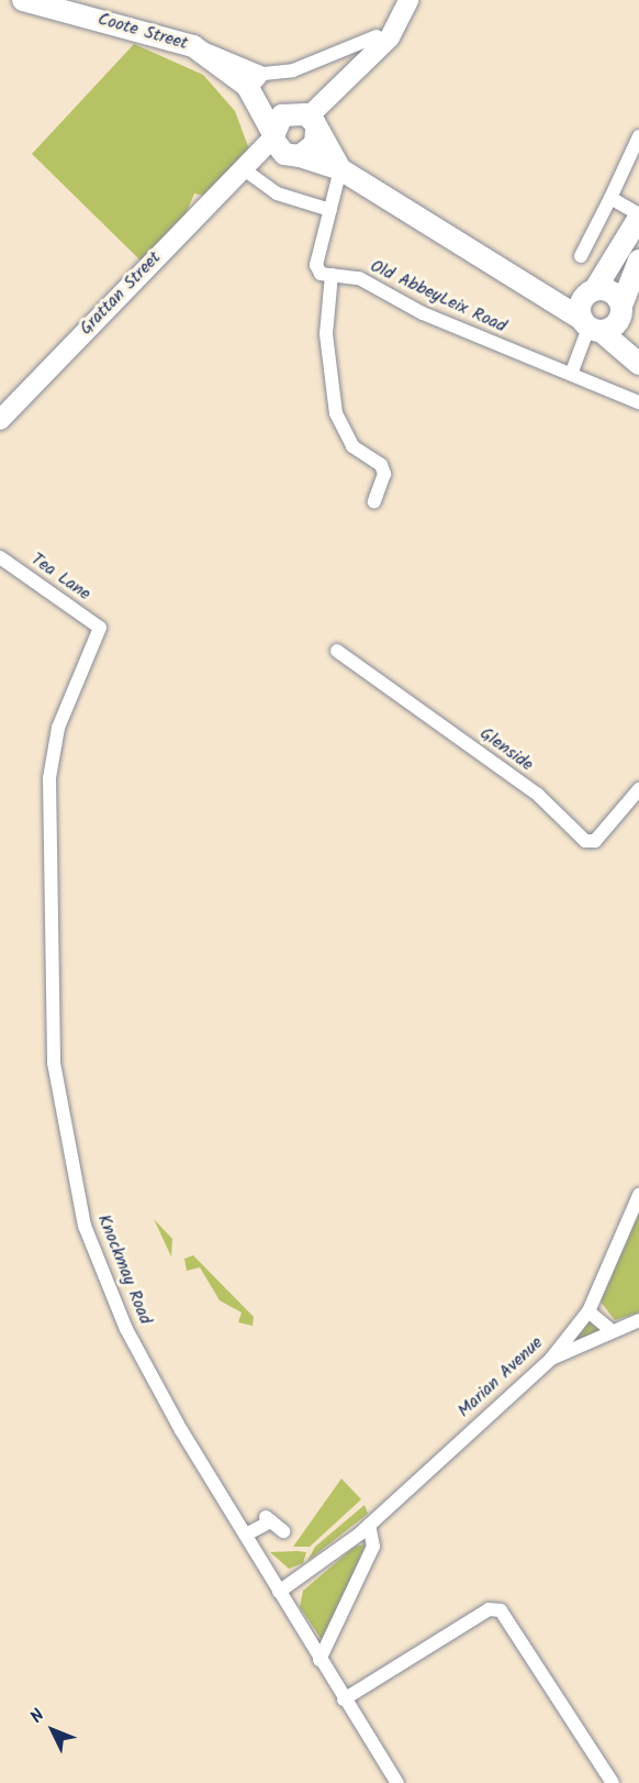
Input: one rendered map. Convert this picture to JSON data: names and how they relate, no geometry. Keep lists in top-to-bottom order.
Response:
{
  "streets": {
    "main road": ["Coote Street", "Grattan Street"],
    "street": [
      "Old AbbeyLeix Road",
      "Tea Lane",
      "Glenside",
      "Knockmay Road",
      "Marian Avenue"
    ]
  },
  "crossings": [
    ["Coote Street", "Grattan Street"],
    ["Tea Lane", "Knockmay Road"],
    ["Knockmay Road", "Marian Avenue"]
  ],
  "north": "top left"
}
